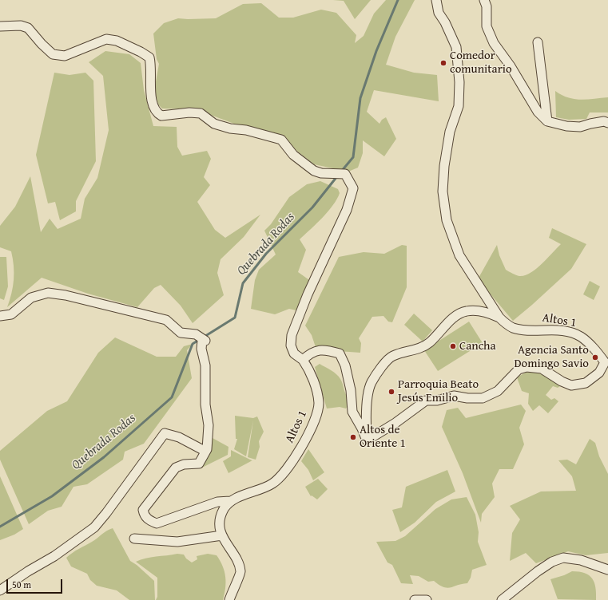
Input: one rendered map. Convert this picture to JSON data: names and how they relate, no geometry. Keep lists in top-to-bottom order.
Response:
{
  "streets": {
    "street": ["Altos 1"]
  },
  "water": ["Quebrada Rodas"],
  "places": [
    "Comedor comunitario",
    "Cancha",
    "Agencia Santo Domingo Savio",
    "Parroquia Beato Jesús Emilio",
    "Altos de Oriente 1"
  ],
  "scale_bar": "50 m"
}
